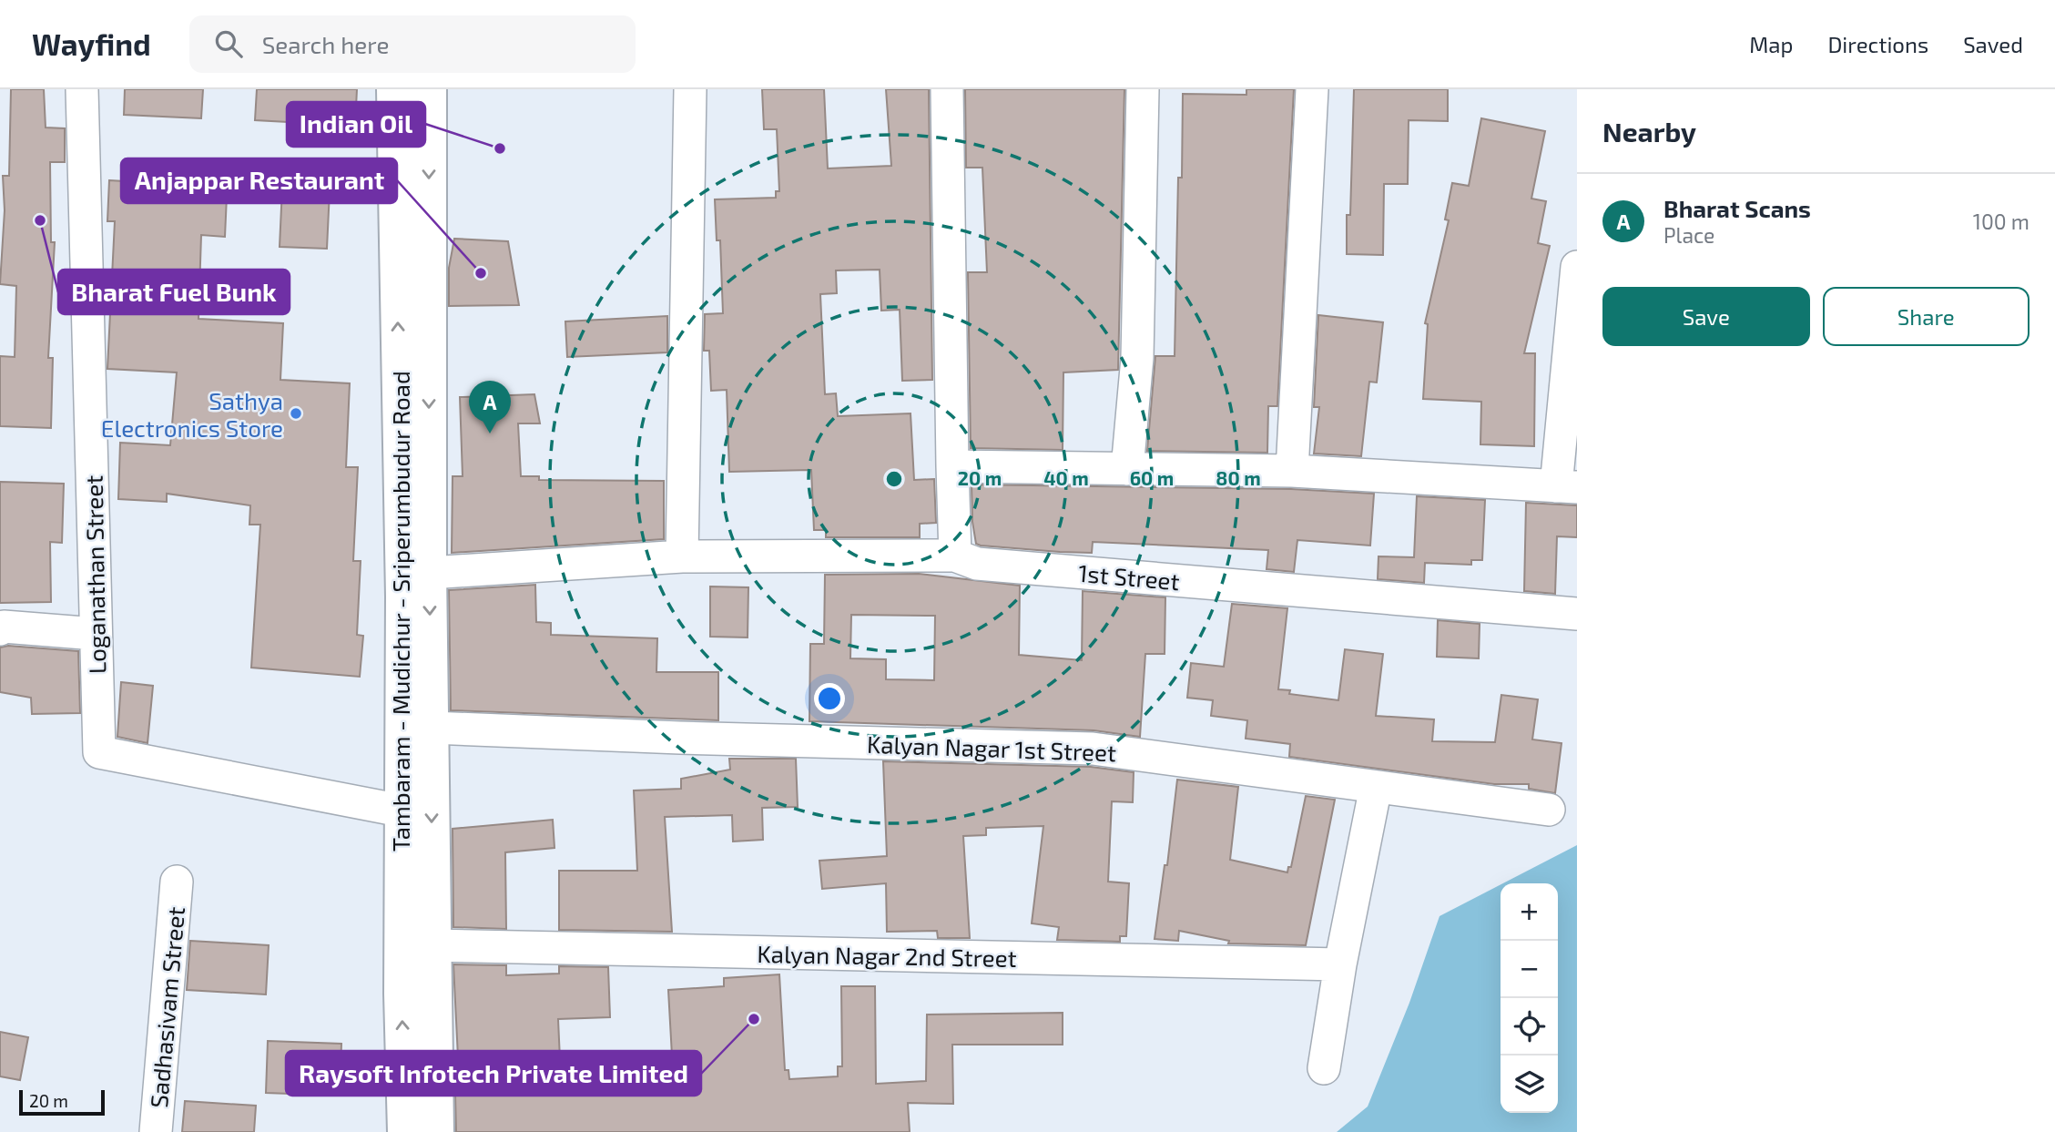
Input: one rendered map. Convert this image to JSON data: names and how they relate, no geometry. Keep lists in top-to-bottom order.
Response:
{
  "streets": {
    "main road": ["Tambaram - Mudichur - Sriperumbudur Road"],
    "street": [
      "Loganathan Street",
      "1st Street",
      "Kalyan Nagar 1st Street",
      "Kalyan Nagar 2nd Street",
      "Sadhasivam Street"
    ]
  },
  "crossings": [
    ["Loganathan Street", "Tambaram - Mudichur - Sriperumbudur Road"],
    ["1st Street", "Tambaram - Mudichur - Sriperumbudur Road"],
    ["Tambaram - Mudichur - Sriperumbudur Road", "Kalyan Nagar 1st Street"],
    ["Tambaram - Mudichur - Sriperumbudur Road", "Kalyan Nagar 2nd Street"]
  ],
  "places": [
    "Indian Oil",
    "Bharat Fuel Bunk",
    "Anjappar Restaurant",
    "Sathya Electronics Store",
    "Raysoft Infotech Private Limited"
  ],
  "scale_bar": "20 m",
  "page": {
    "header": "Wayfind",
    "search": "Search here",
    "nav": ["Map", "Directions", "Saved"],
    "heading": "Nearby",
    "list": [
      {
        "mark": "A",
        "name": "Bharat Scans",
        "note": "Place",
        "value": "100 m"
      }
    ],
    "buttons": ["Save", "Share"],
    "pins": "A",
    "map_buttons": ["+", "−"],
    "scale": "20 m"
  },
  "rings": [
    "20 m",
    "40 m",
    "60 m",
    "80 m"
  ]
}
